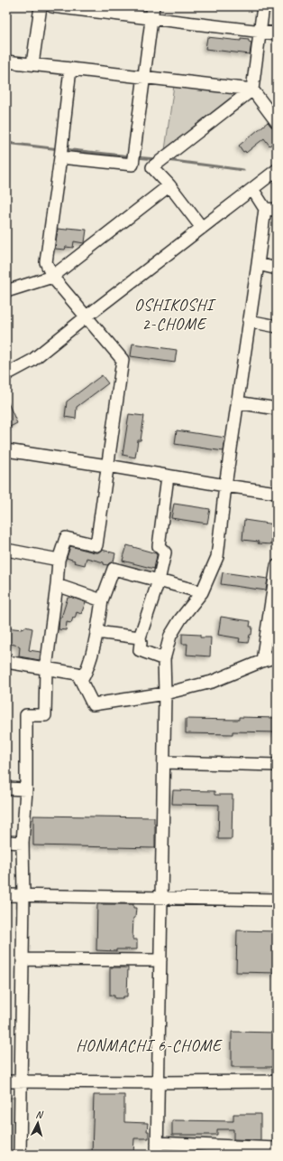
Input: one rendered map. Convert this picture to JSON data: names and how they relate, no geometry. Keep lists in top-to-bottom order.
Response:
{
  "districts": ["OSHIKOSHI 2-CHOME", "HONMACHI 6-CHOME"],
  "north": "top"
}
